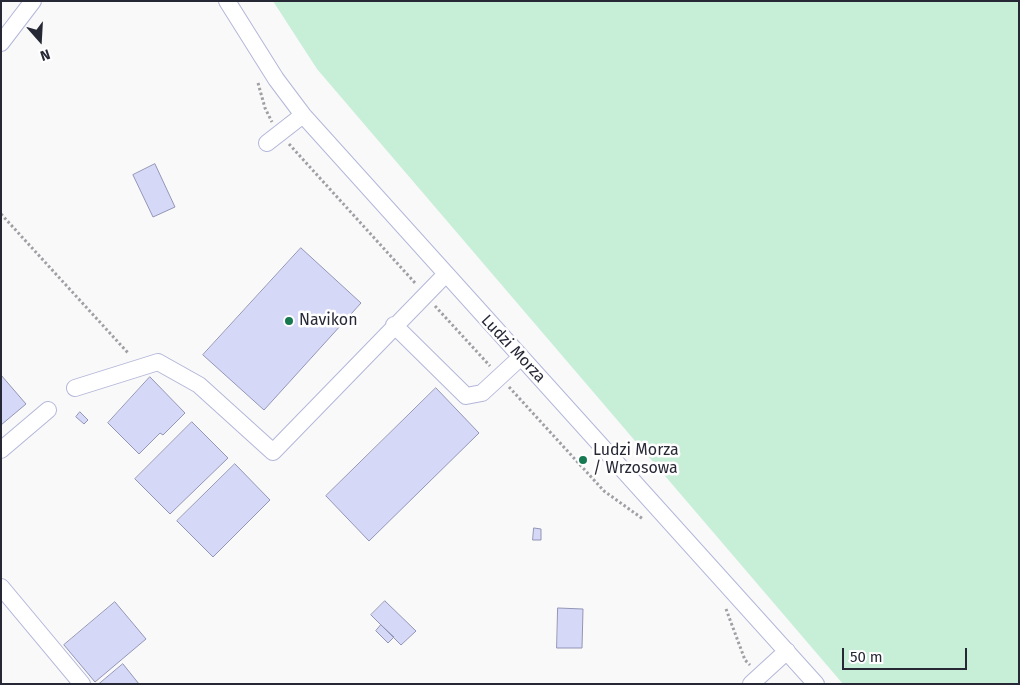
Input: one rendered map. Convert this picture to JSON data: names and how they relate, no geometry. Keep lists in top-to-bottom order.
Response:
{
  "streets": {
    "street": ["Ludzi Morza"]
  },
  "places": ["Navikon", "Ludzi Morza / Wrzosowa"],
  "scale_bar": "50 m",
  "north": "bottom"
}
